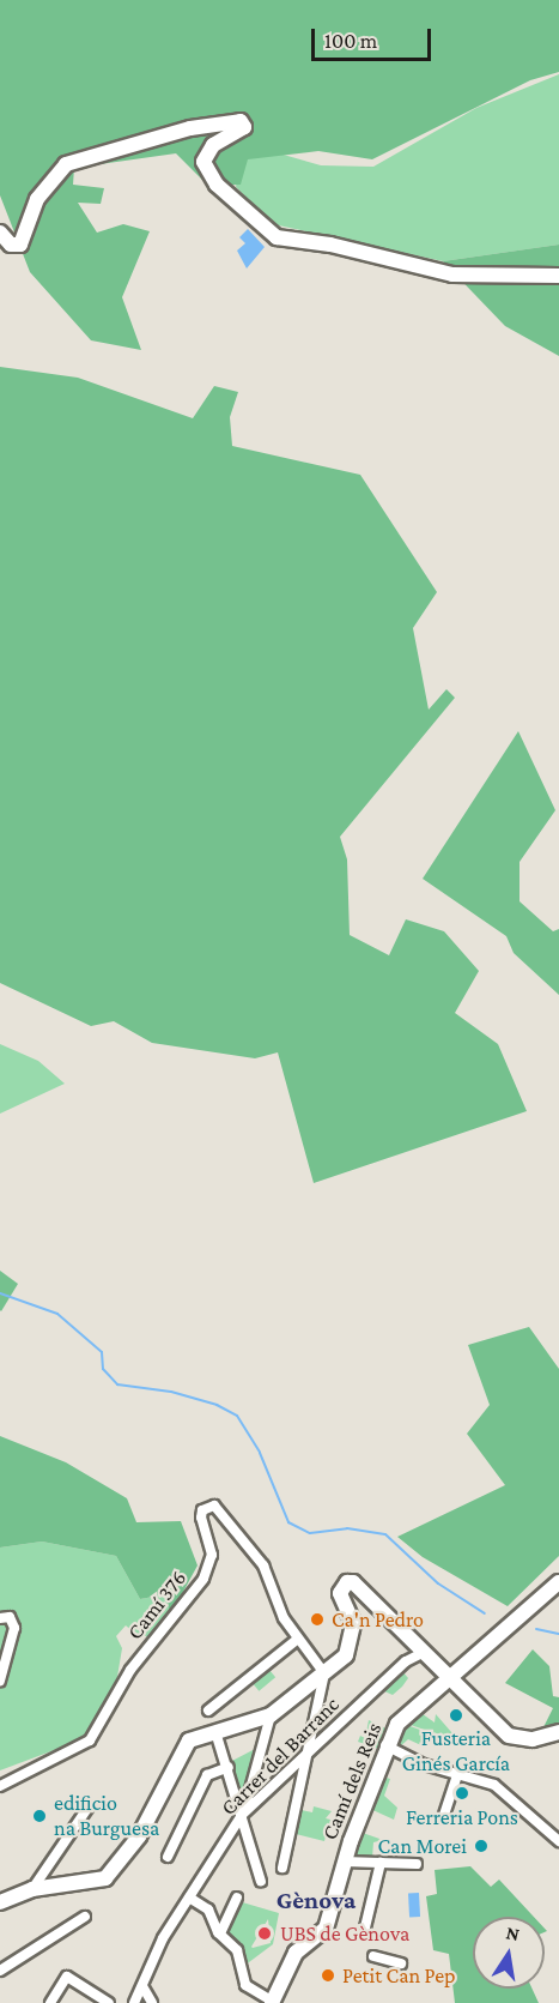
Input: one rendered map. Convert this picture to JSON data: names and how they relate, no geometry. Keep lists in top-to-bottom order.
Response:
{
  "streets": {
    "street": ["Camí 376", "Carrer del Barranc", "Camí dels Reis"]
  },
  "districts": ["Gènova"],
  "places": [
    "Ca'n Pedro",
    "Fusteria Ginés García",
    "Ferreria Pons",
    "edificio na Burguesa",
    "Can Morei",
    "UBS de Gènova",
    "Petit Can Pep"
  ],
  "scale_bar": "100 m",
  "north": "top"
}
